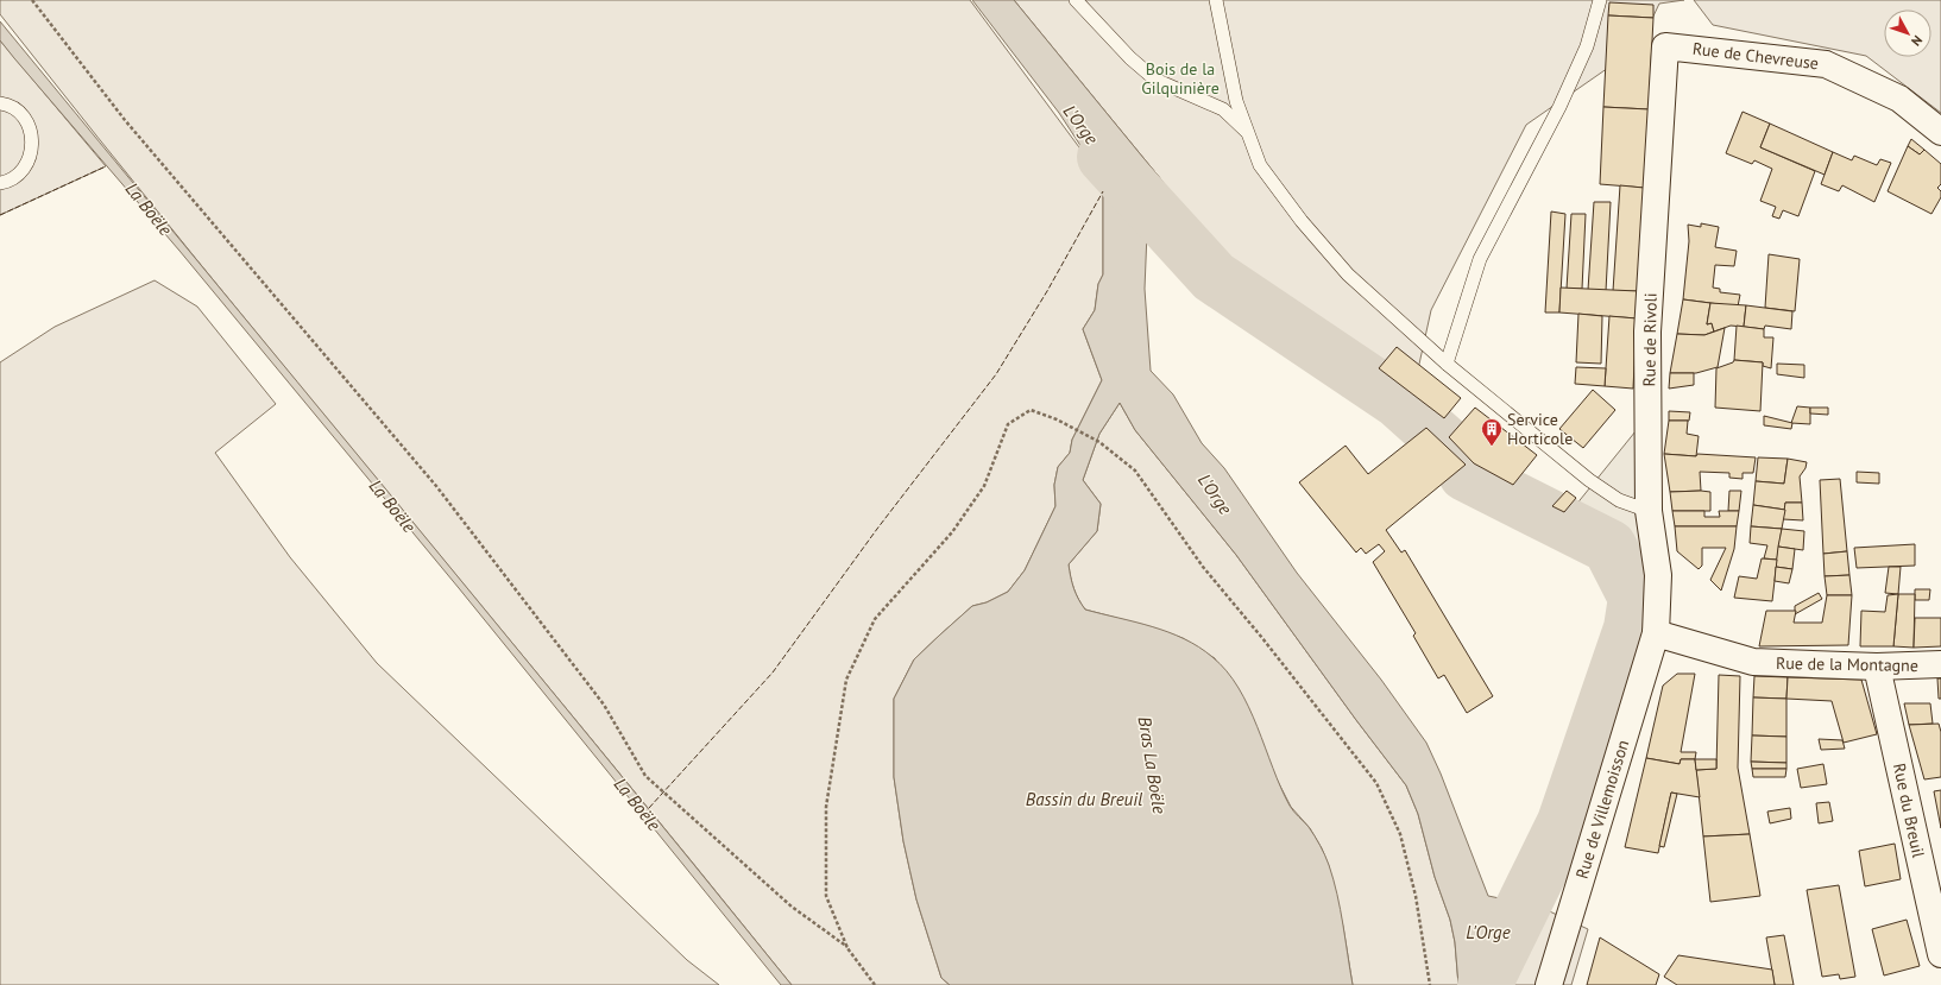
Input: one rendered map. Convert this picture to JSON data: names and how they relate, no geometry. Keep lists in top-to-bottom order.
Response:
{
  "streets": {
    "street": [
      "Rue de Chevreuse",
      "Rue de Rivoli",
      "Rue de la Montagne",
      "Rue de Villemoisson",
      "Rue du Breuil"
    ]
  },
  "crossings": [
    ["Rue de Chevreuse", "Rue de Rivoli"],
    ["Rue de Rivoli", "Rue de la Montagne"],
    ["Rue de Rivoli", "Rue de Villemoisson"],
    ["Rue de la Montagne", "Rue de Villemoisson"],
    ["Rue de la Montagne", "Rue du Breuil"]
  ],
  "water": [
    "L'Orge",
    "La Boële",
    "Bras La Boële",
    "Bassin du Breuil"
  ],
  "parks": ["Bois de la Gilquinière"],
  "places": {
    "building": ["Service Horticole"]
  },
  "north": "bottom right"
}
